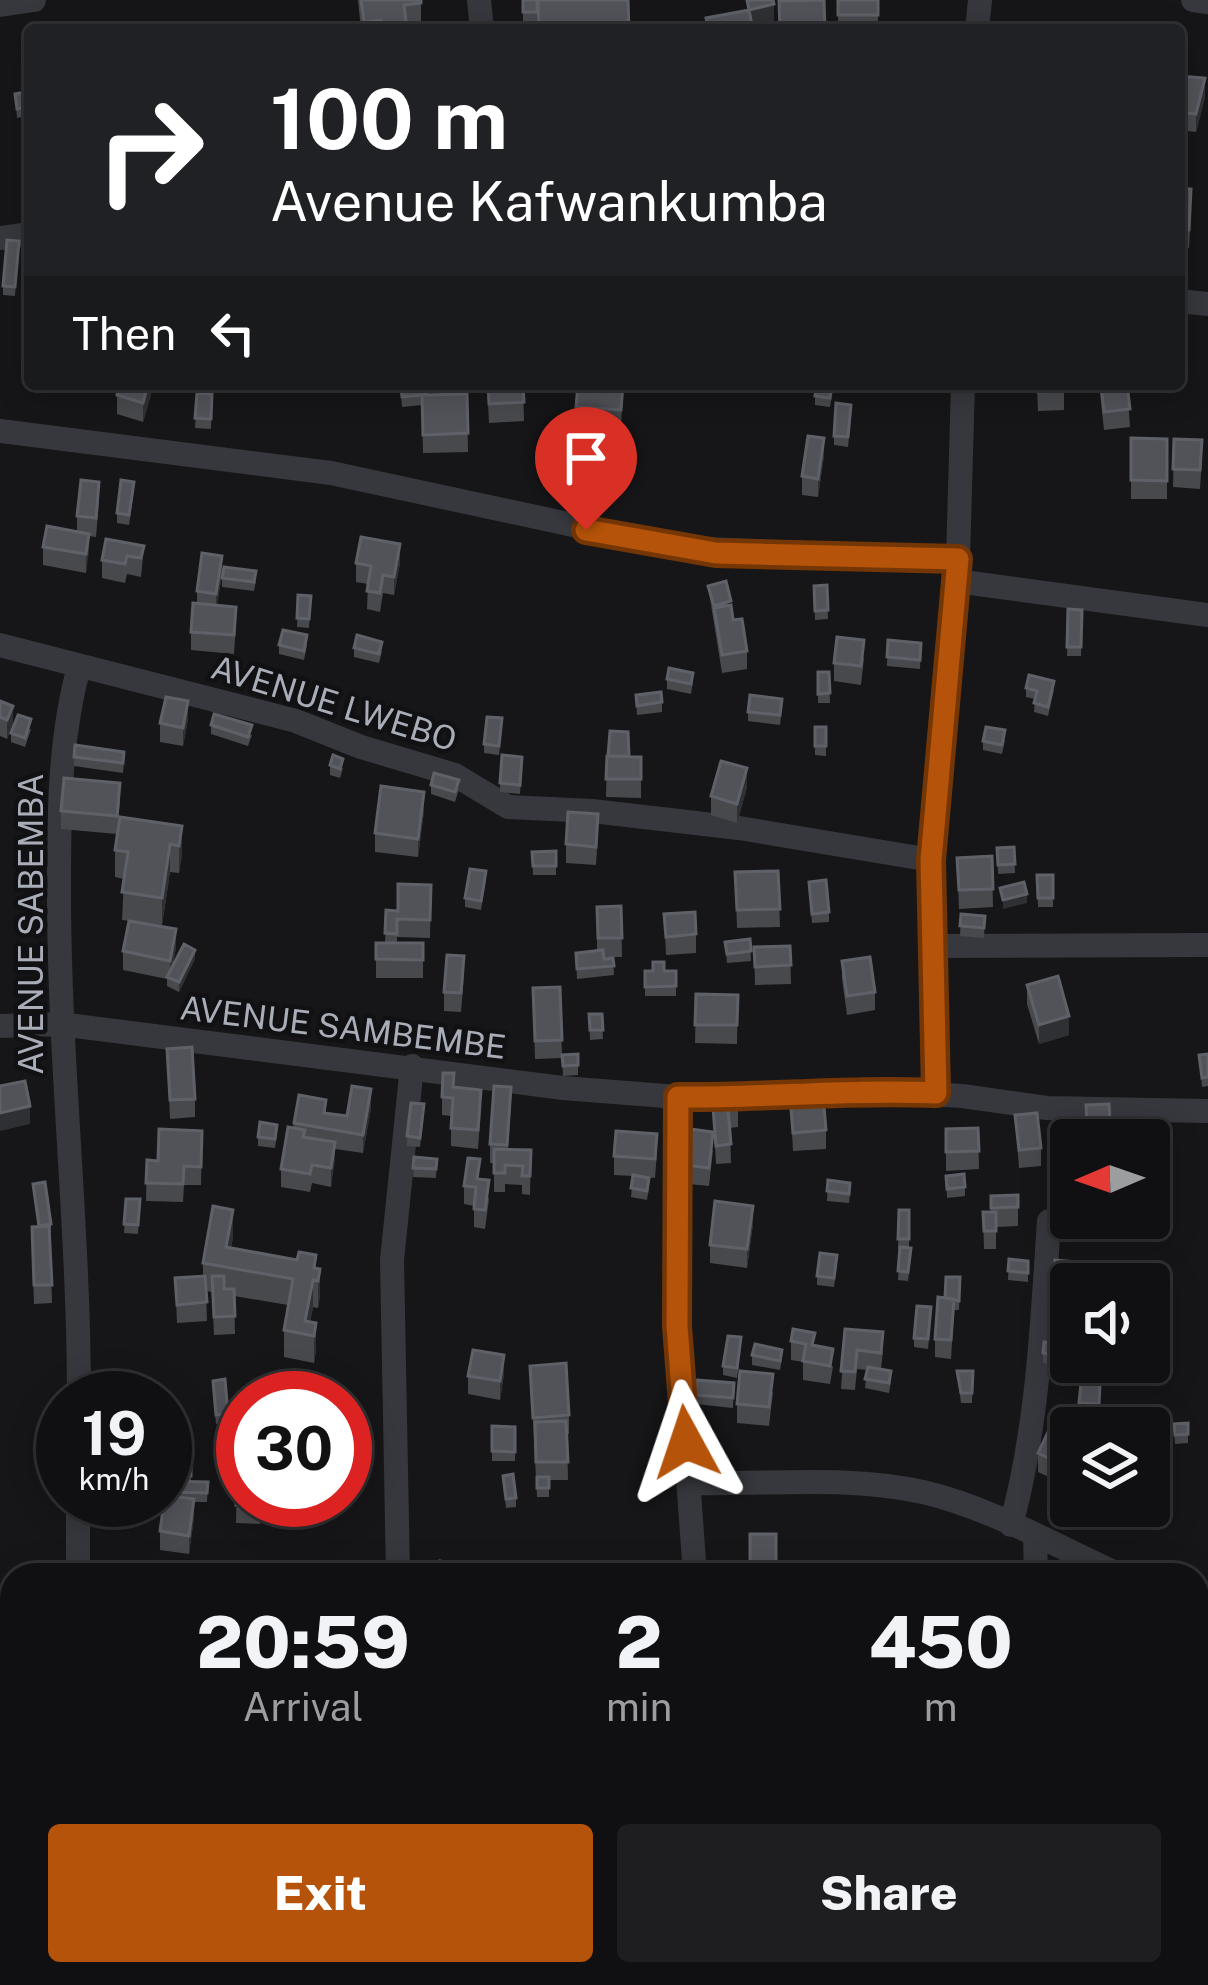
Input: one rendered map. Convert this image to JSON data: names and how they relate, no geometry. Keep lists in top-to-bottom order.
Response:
{
  "streets": {
    "street": ["AVENUE LWEBO", "AVENUE SABEMBA", "AVENUE SAMBEMBE"]
  },
  "crossings": [
    ["AVENUE LWEBO", "AVENUE SABEMBA"],
    ["AVENUE SABEMBA", "AVENUE SAMBEMBE"]
  ],
  "north": "left",
  "page": {
    "turn": ["100 m", "Avenue Kafwankumba"],
    "then": "Then",
    "speed": "19 km/h",
    "limit": "30",
    "eta": [
      "20:59",
      "Arrival",
      "2",
      "min",
      "450",
      "m"
    ],
    "buttons": ["Exit", "Share"]
  }
}
